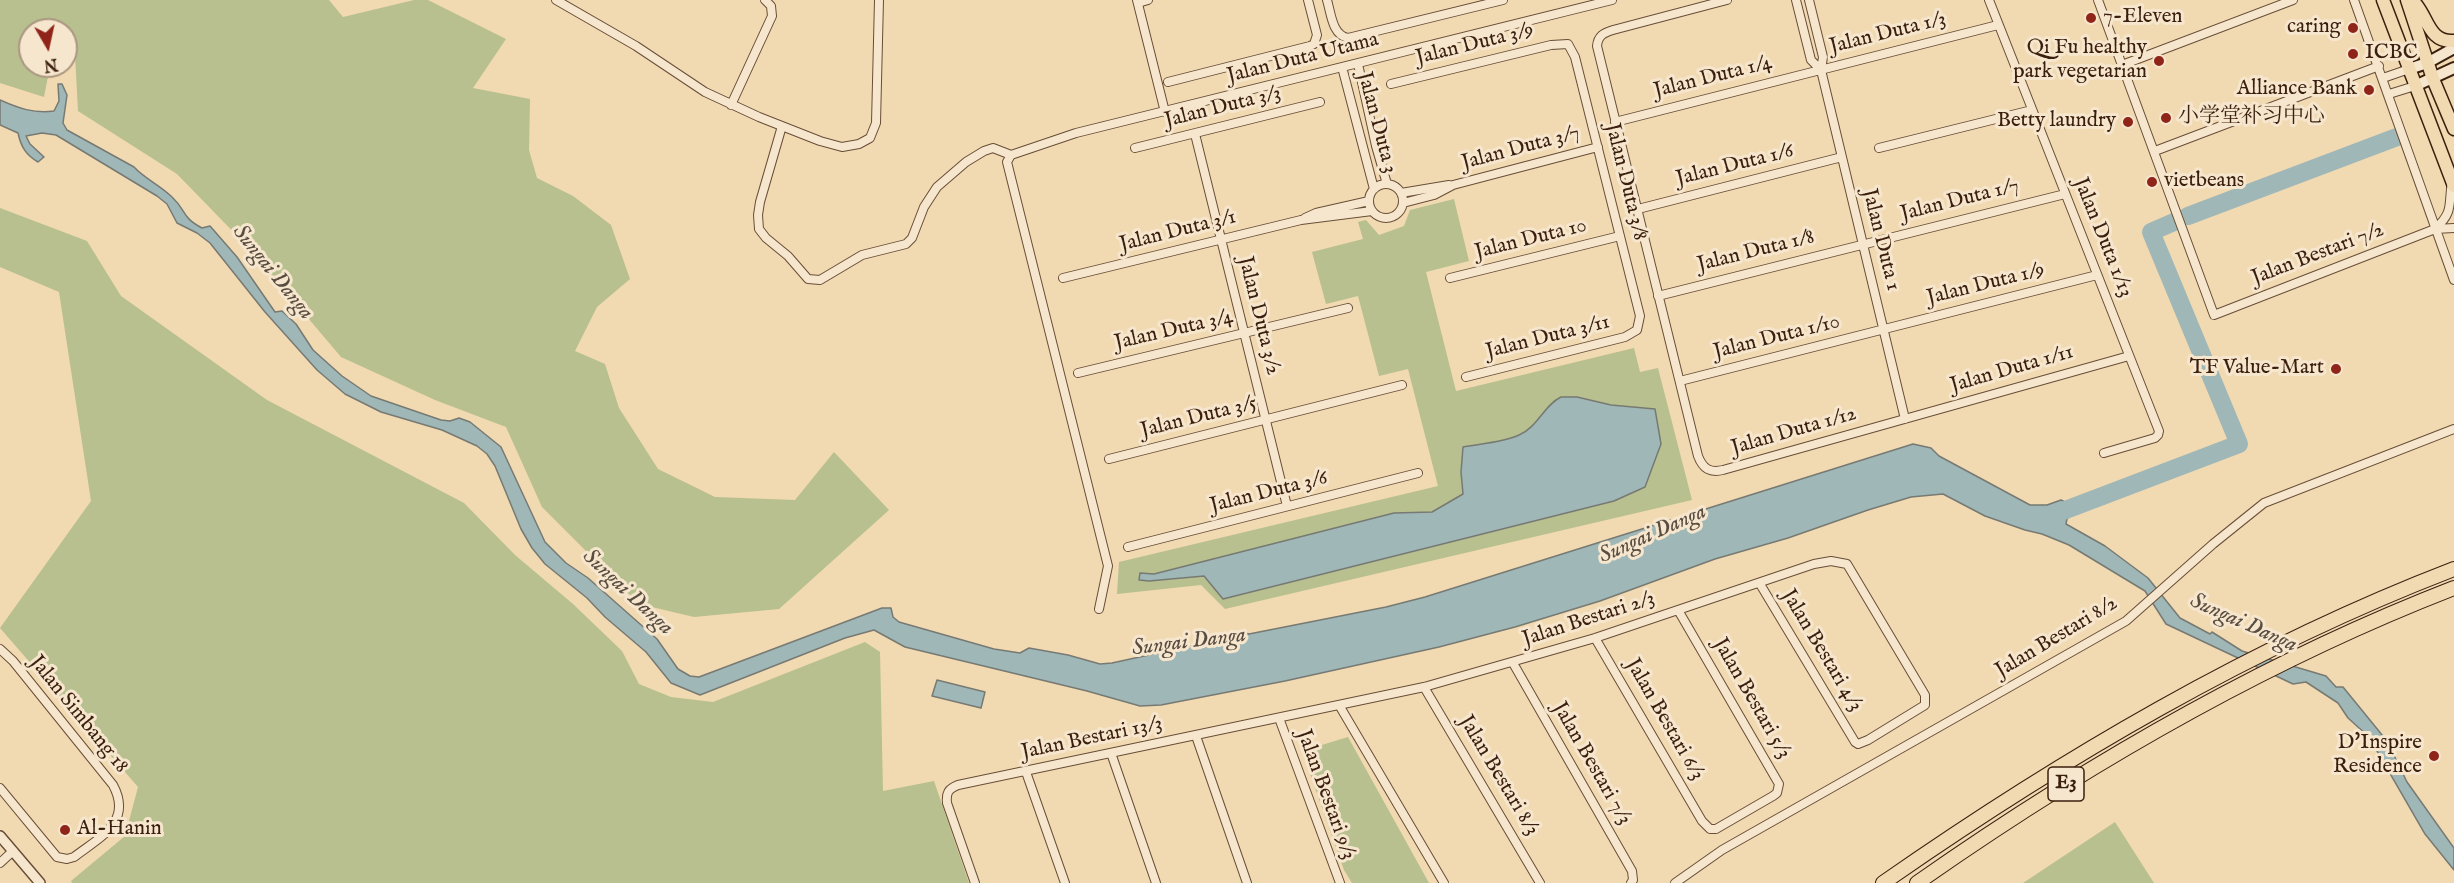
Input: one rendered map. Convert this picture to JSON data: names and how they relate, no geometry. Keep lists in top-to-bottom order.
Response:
{
  "streets": {
    "highway": ["E3"],
    "street": [
      "Jalan Duta 1/3",
      "Jalan Duta 3/9",
      "Jalan Duta Utama",
      "Jalan Duta 1/4",
      "Jalan Duta 3/3",
      "Jalan Duta 3",
      "Jalan Duta 3/7",
      "Jalan Duta 1/6",
      "Jalan Duta 3/8",
      "Jalan Duta 1/7",
      "Jalan Duta 3/1",
      "Jalan Duta 1/13",
      "Jalan Duta 10",
      "Jalan Duta 1",
      "Jalan Duta 1/8",
      "Jalan Bestari 7/2",
      "Jalan Duta 1/9",
      "Jalan Duta 3/2",
      "Jalan Duta 3/4",
      "Jalan Duta 3/11",
      "Jalan Duta 1/10",
      "Jalan Duta 1/11",
      "Jalan Duta 3/5",
      "Jalan Duta 1/12",
      "Jalan Duta 3/6",
      "Jalan Bestari 2/3",
      "Jalan Bestari 8/2",
      "Jalan Bestari 4/3",
      "Jalan Bestari 5/3",
      "Jalan Simbang 18",
      "Jalan Bestari 6/3",
      "Jalan Bestari 13/3",
      "Jalan Bestari 7/3",
      "Jalan Bestari 8/3",
      "Jalan Bestari 9/3"
    ]
  },
  "crossings": [
    ["Jalan Duta 1/3", "Jalan Duta 1/4"],
    ["Jalan Duta 1/3", "Jalan Duta 1/13"],
    ["Jalan Duta 1/3", "Jalan Duta 1"],
    ["Jalan Duta 3/9", "Jalan Duta 3/8"],
    ["Jalan Duta Utama", "Jalan Duta 3"],
    ["Jalan Duta 1/4", "Jalan Duta 1"],
    ["Jalan Duta 3/3", "Jalan Duta 3/2"],
    ["Jalan Duta 3", "Jalan Duta 3/7"],
    ["Jalan Duta 3", "Jalan Duta 3/1"],
    ["Jalan Duta 3/7", "Jalan Duta 3/8"],
    ["Jalan Duta 3/7", "Jalan Duta 3/1"],
    ["Jalan Duta 1/6", "Jalan Duta 1"],
    ["Jalan Duta 3/8", "Jalan Duta 10"],
    ["Jalan Duta 3/8", "Jalan Duta 3/11"],
    ["Jalan Duta 1/7", "Jalan Duta 1/13"],
    ["Jalan Duta 1/7", "Jalan Duta 1"],
    ["Jalan Duta 1/7", "Jalan Duta 1/8"],
    ["Jalan Duta 3/1", "Jalan Duta 3/2"],
    ["Jalan Duta 1/13", "Jalan Duta 1/9"],
    ["Jalan Duta 1/13", "Jalan Duta 1/11"],
    ["Jalan Duta 1", "Jalan Duta 1/8"],
    ["Jalan Duta 1", "Jalan Duta 1/9"],
    ["Jalan Duta 1", "Jalan Duta 1/10"],
    ["Jalan Duta 1", "Jalan Duta 1/11"],
    ["Jalan Duta 1", "Jalan Duta 1/12"],
    ["Jalan Duta 1/9", "Jalan Duta 1/10"],
    ["Jalan Duta 3/2", "Jalan Duta 3/4"],
    ["Jalan Duta 3/2", "Jalan Duta 3/5"],
    ["Jalan Duta 3/2", "Jalan Duta 3/6"],
    ["Jalan Duta 1/10", "Jalan Duta 1/12"],
    ["Jalan Duta 1/11", "Jalan Duta 1/12"],
    ["Jalan Bestari 2/3", "Jalan Bestari 4/3"],
    ["Jalan Bestari 2/3", "Jalan Bestari 5/3"],
    ["Jalan Bestari 2/3", "Jalan Bestari 6/3"],
    ["Jalan Bestari 2/3", "Jalan Bestari 13/3"],
    ["Jalan Bestari 2/3", "Jalan Bestari 7/3"],
    ["Jalan Bestari 2/3", "Jalan Bestari 8/3"],
    ["Jalan Bestari 5/3", "Jalan Bestari 6/3"],
    ["Jalan Bestari 13/3", "Jalan Bestari 9/3"]
  ],
  "water": ["Sungai Danga"],
  "places": [
    "7-Eleven",
    "caring",
    "ICBC",
    "Qi Fu healthy park vegetarian",
    "Alliance Bank",
    "小学堂补习中心",
    "Betty laundry",
    "vietbeans",
    "TF Value-Mart",
    "D'Inspire Residence",
    "Al-Hanin"
  ],
  "north": "bottom"
}
